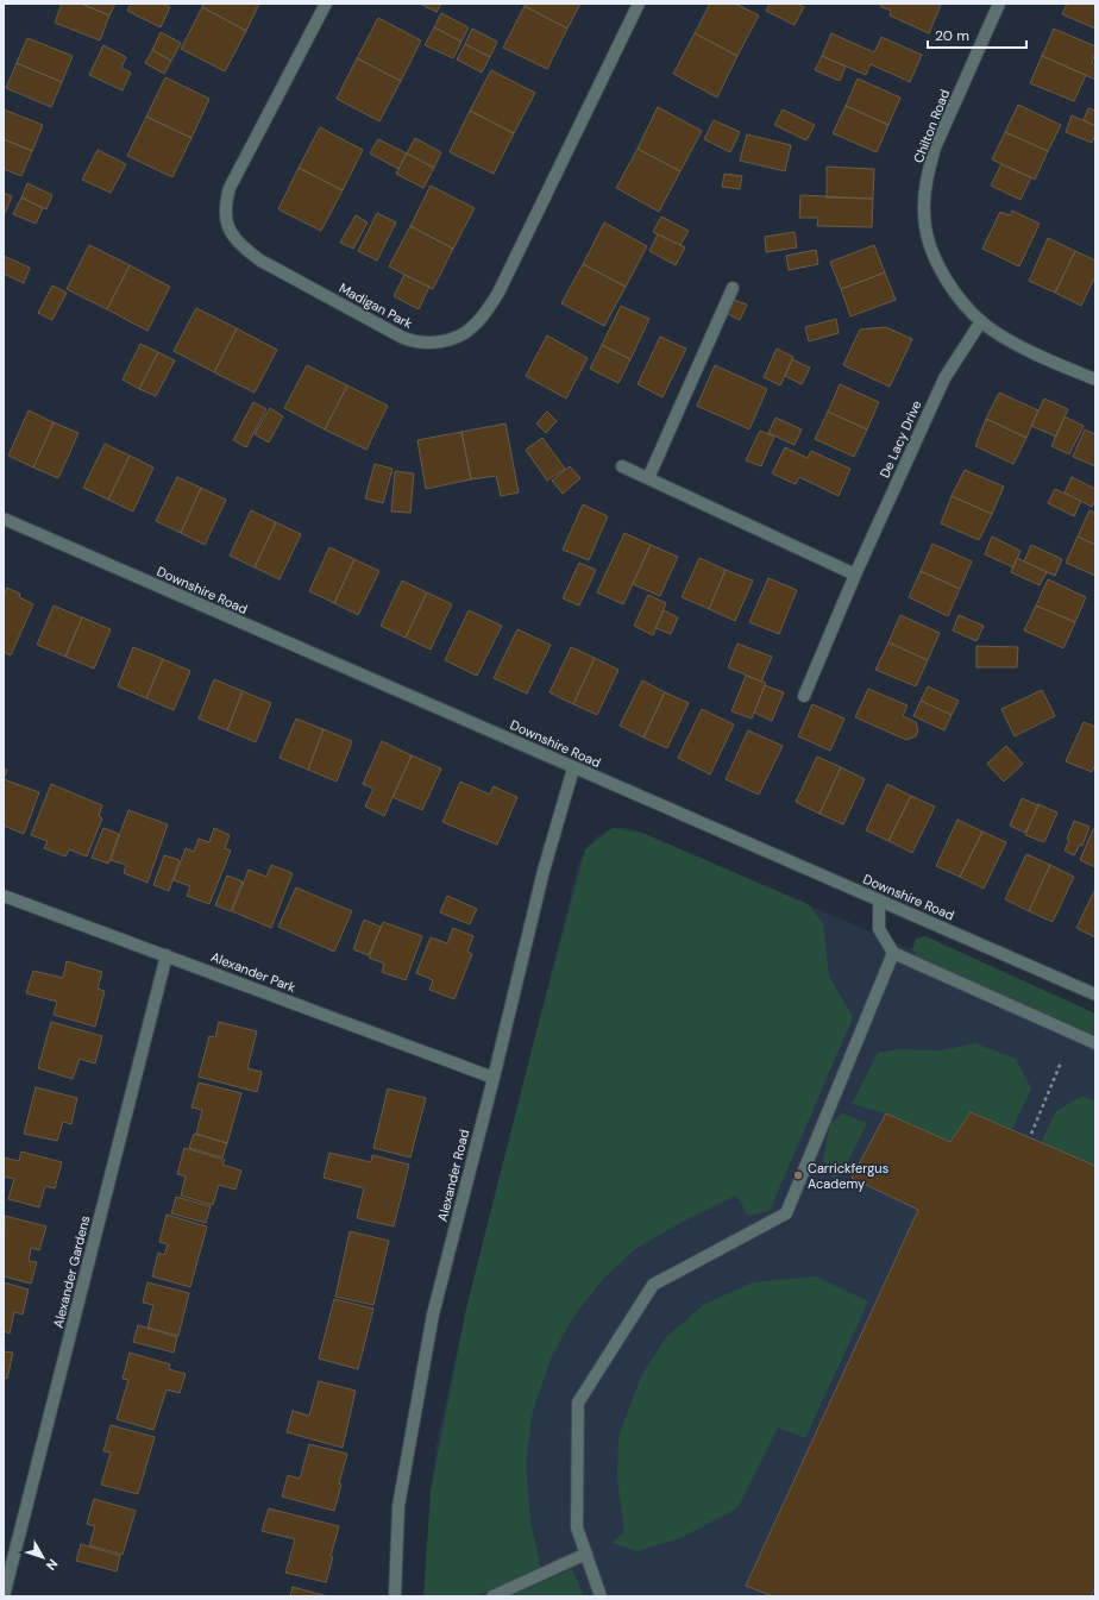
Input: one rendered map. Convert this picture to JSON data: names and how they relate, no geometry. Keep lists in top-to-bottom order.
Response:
{
  "streets": {
    "street": [
      "Chilton Road",
      "Madigan Park",
      "De Lacy Drive",
      "Downshire Road",
      "Alexander Park",
      "Alexander Road",
      "Alexander Gardens"
    ]
  },
  "crossings": [
    ["Chilton Road", "De Lacy Drive"],
    ["Downshire Road", "Alexander Road"],
    ["Alexander Park", "Alexander Road"],
    ["Alexander Park", "Alexander Gardens"]
  ],
  "places": ["Carrickfergus Academy"],
  "scale_bar": "20 m",
  "north": "bottom right"
}
